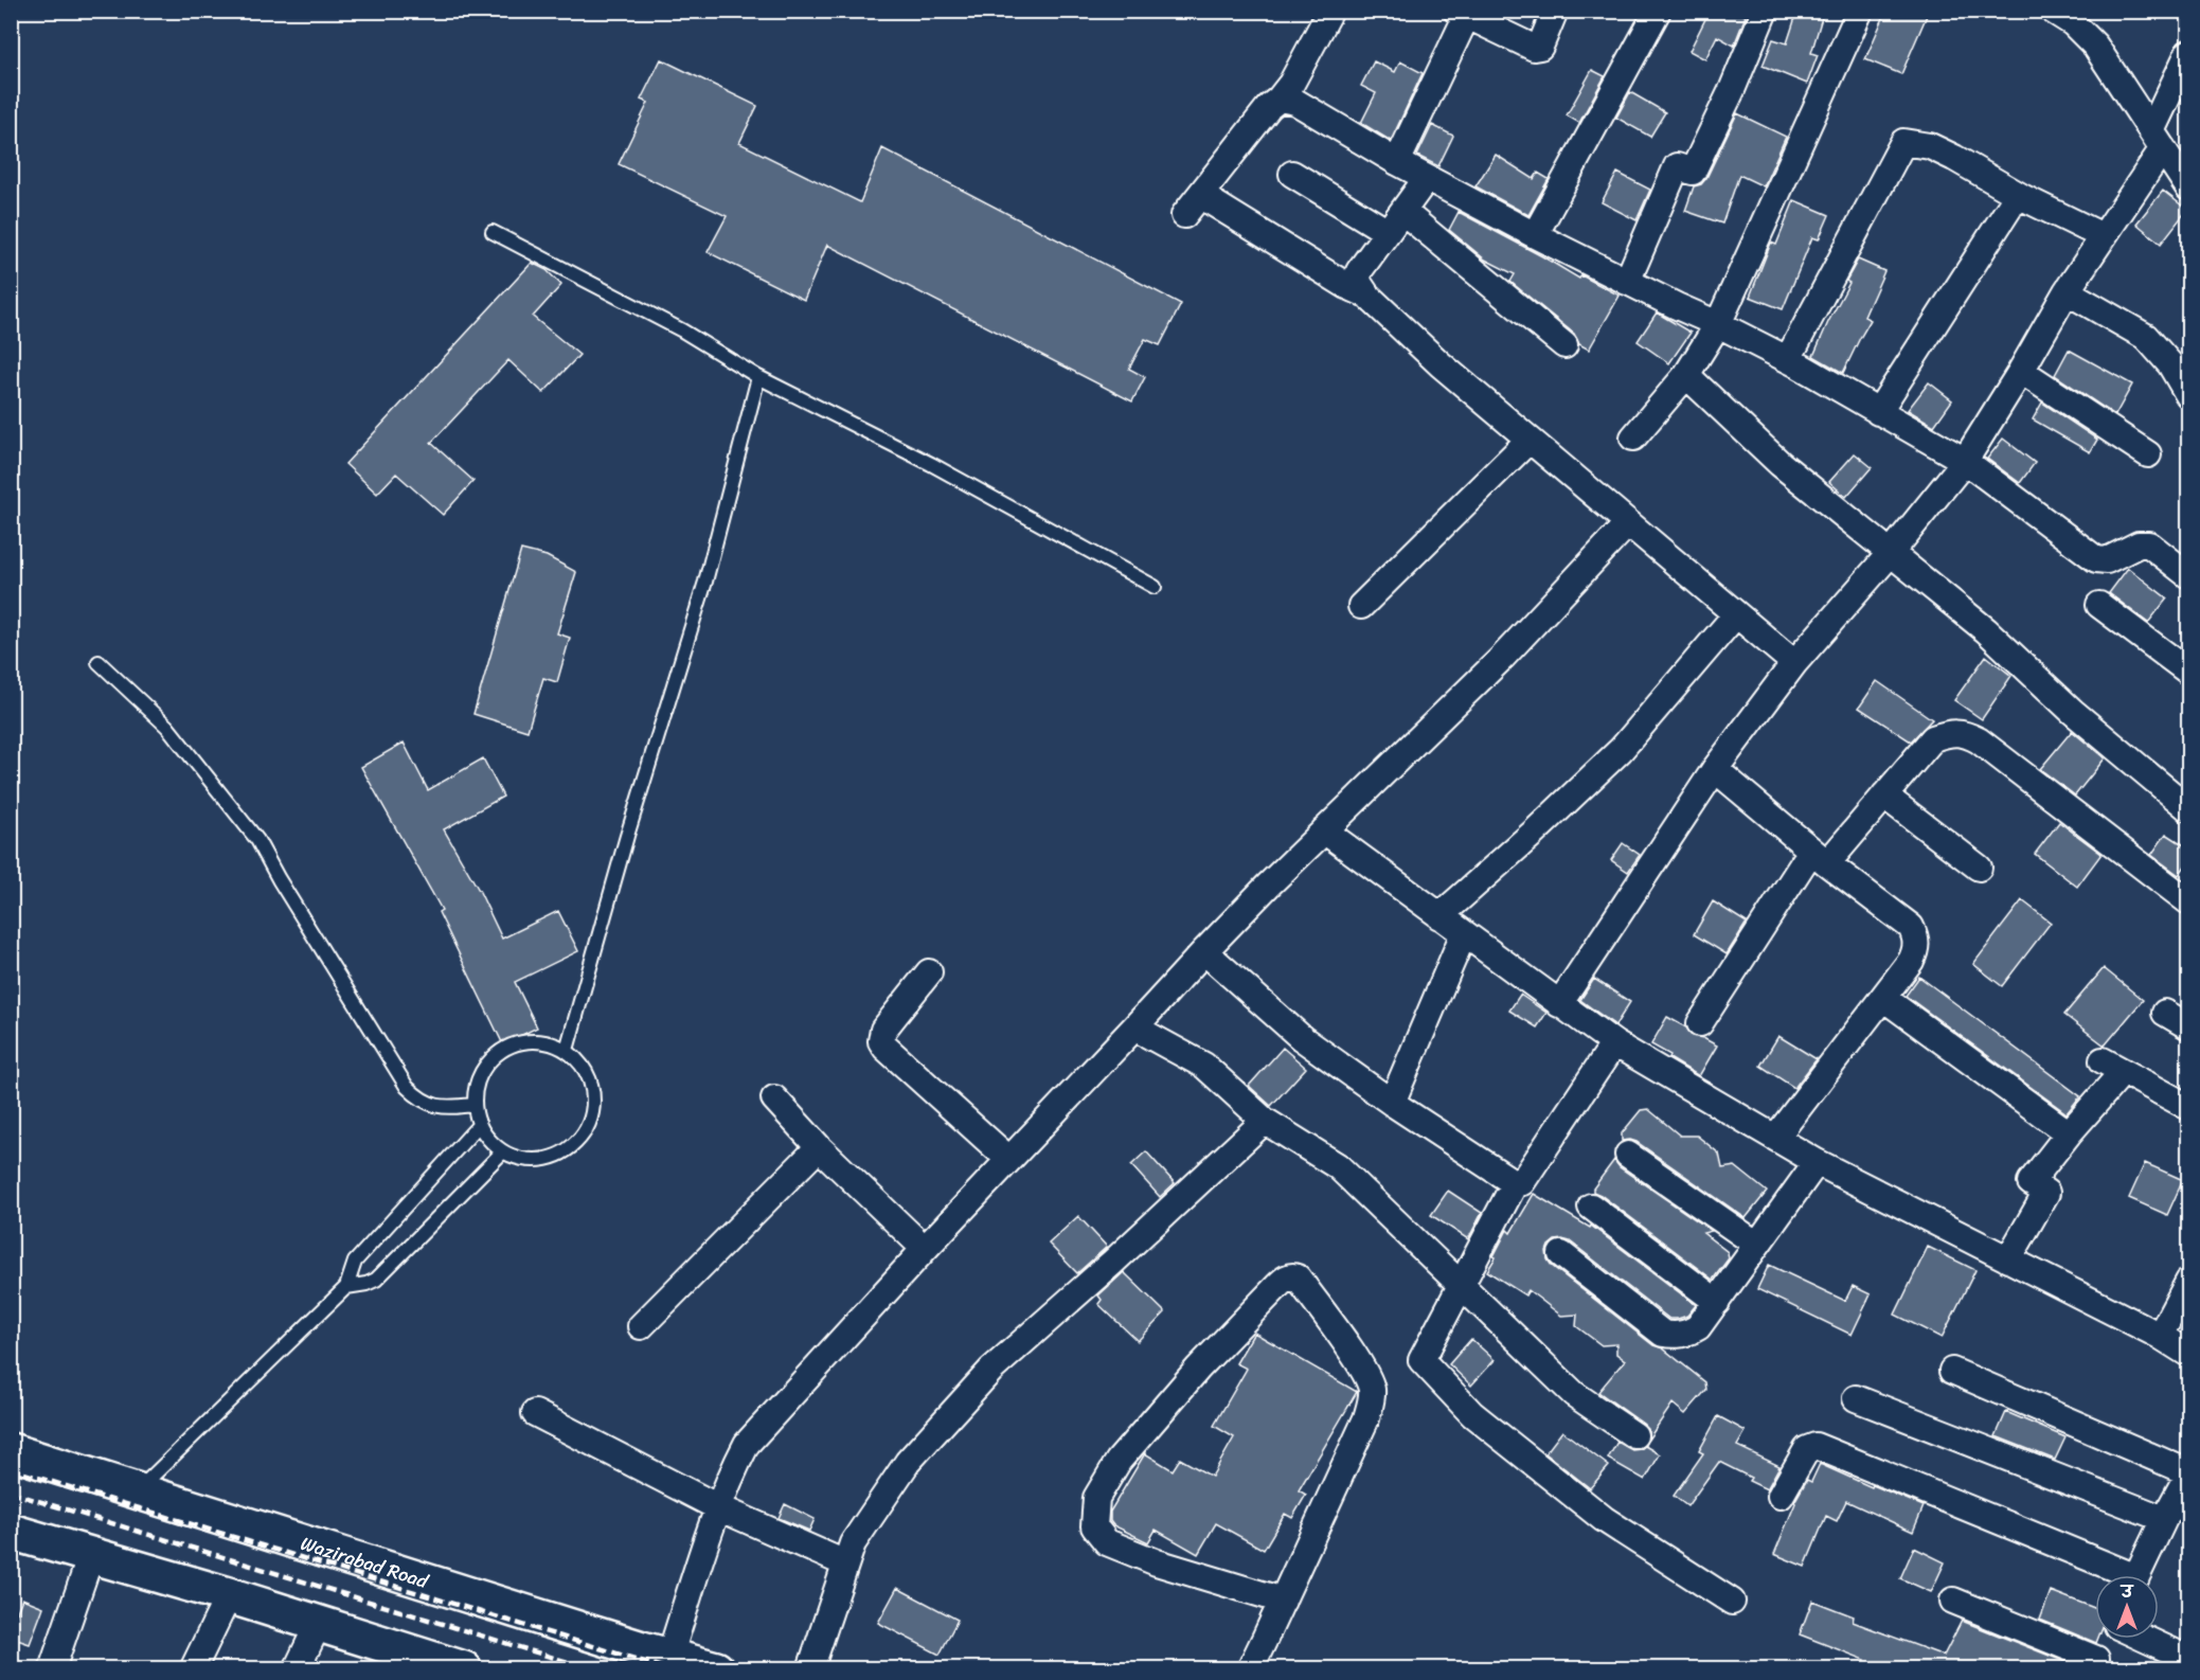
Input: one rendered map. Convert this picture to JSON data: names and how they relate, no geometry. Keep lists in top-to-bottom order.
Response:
{
  "streets": {
    "highway": ["Wazirabad Road"]
  },
  "north": "top"
}
